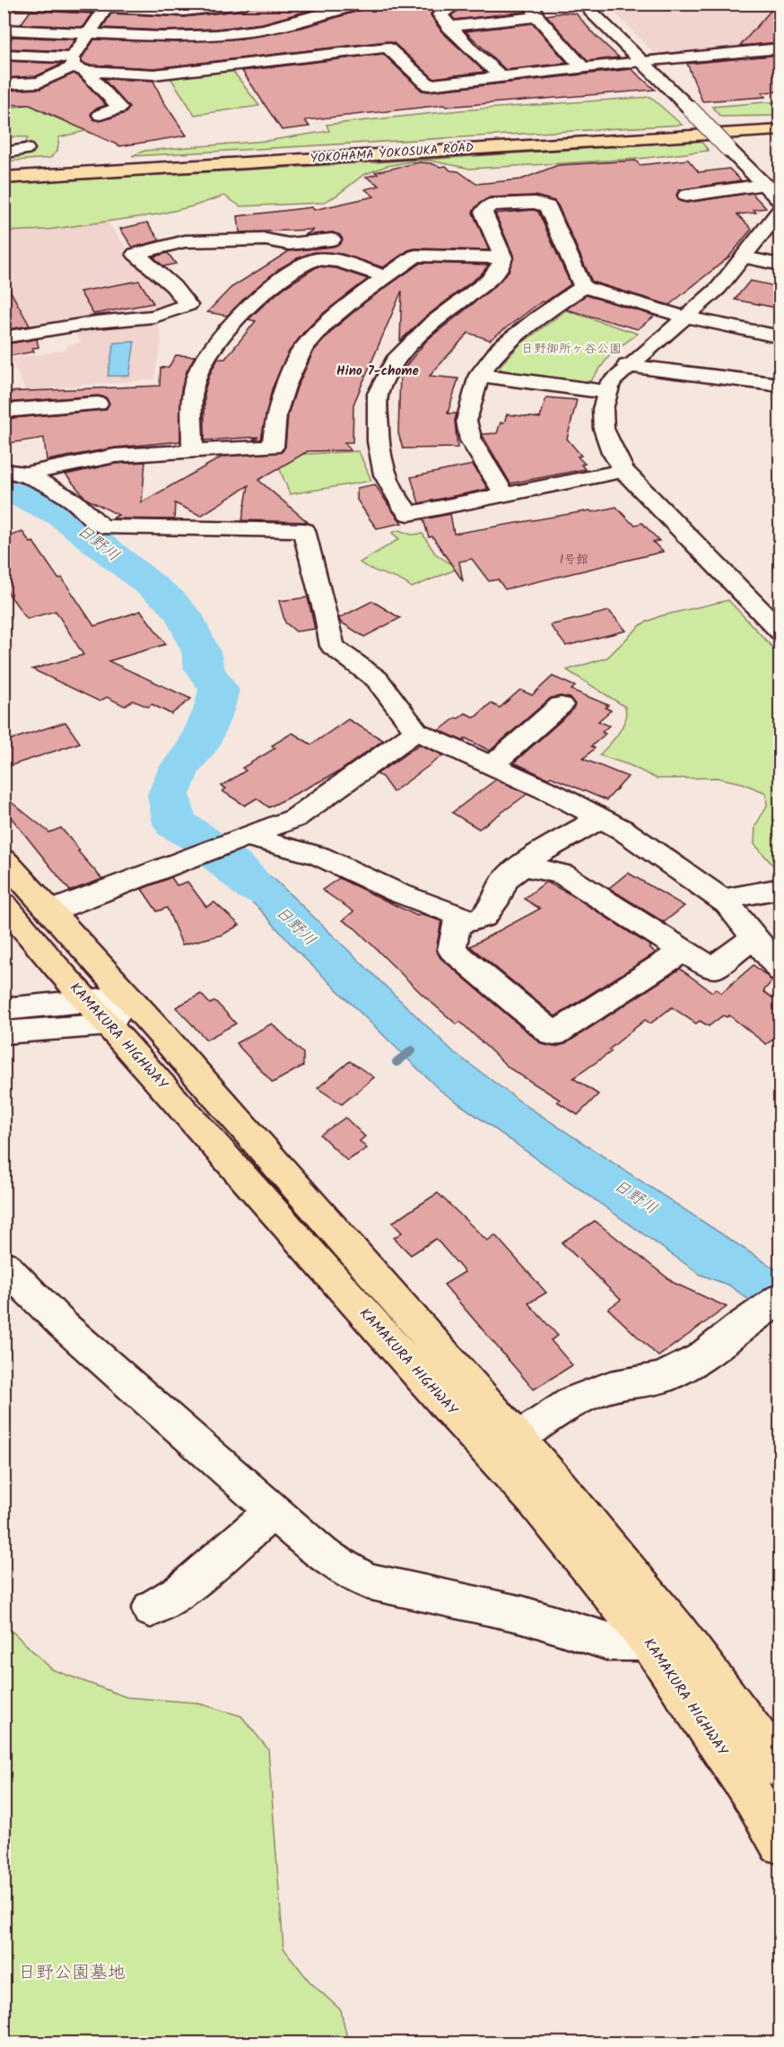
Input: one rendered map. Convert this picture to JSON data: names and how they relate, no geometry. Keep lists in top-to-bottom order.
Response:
{
  "streets": {
    "main road": ["YOKOHAMA YOKOSUKA ROAD", "KAMAKURA HIGHWAY"]
  },
  "districts": ["Hino 7-chome"],
  "water": ["日野川"],
  "parks": ["日野御所ヶ谷公園", "日野公園墓地"],
  "house_numbers": ["1号館"]
}
